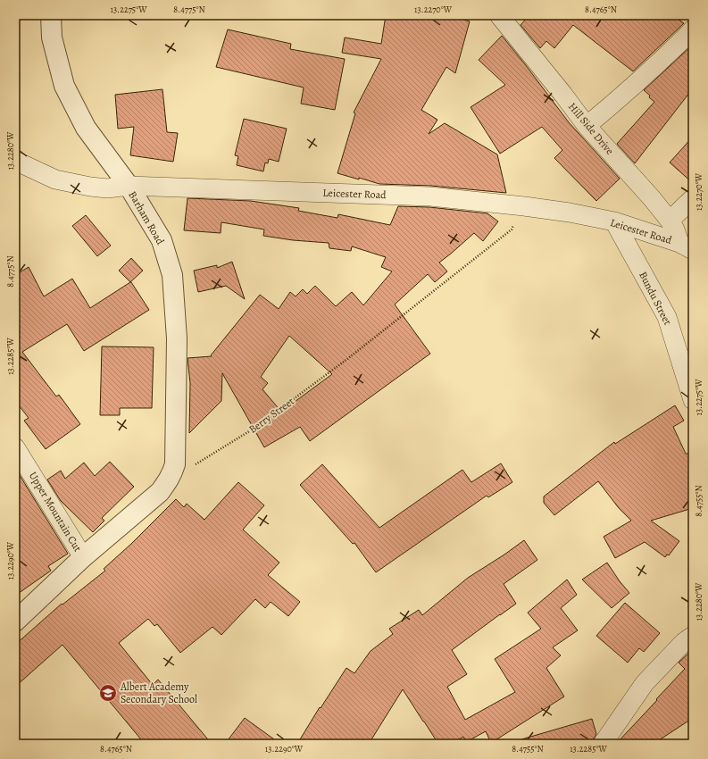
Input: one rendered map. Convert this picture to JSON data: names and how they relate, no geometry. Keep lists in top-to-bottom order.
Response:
{
  "streets": {
    "street": [
      "Hill Side Drive",
      "Leicester Road",
      "Barham Road",
      "Bundu Street",
      "Upper Mountain Cut"
    ],
    "path": ["Berry Street"]
  },
  "crossings": [
    ["Hill Side Drive", "Leicester Road"],
    ["Leicester Road", "Barham Road"],
    ["Leicester Road", "Bundu Street"],
    ["Leicester Road", "Berry Street"],
    ["Barham Road", "Berry Street"]
  ],
  "places": {
    "school or university": ["Albert Academy Secondary School"]
  },
  "coordinates": [
    "13.2275°W",
    "8.4775°N",
    "13.2270°W",
    "8.4765°N",
    "13.2280°W",
    "13.2285°W",
    "8.4755°N",
    "13.2290°W"
  ]
}
